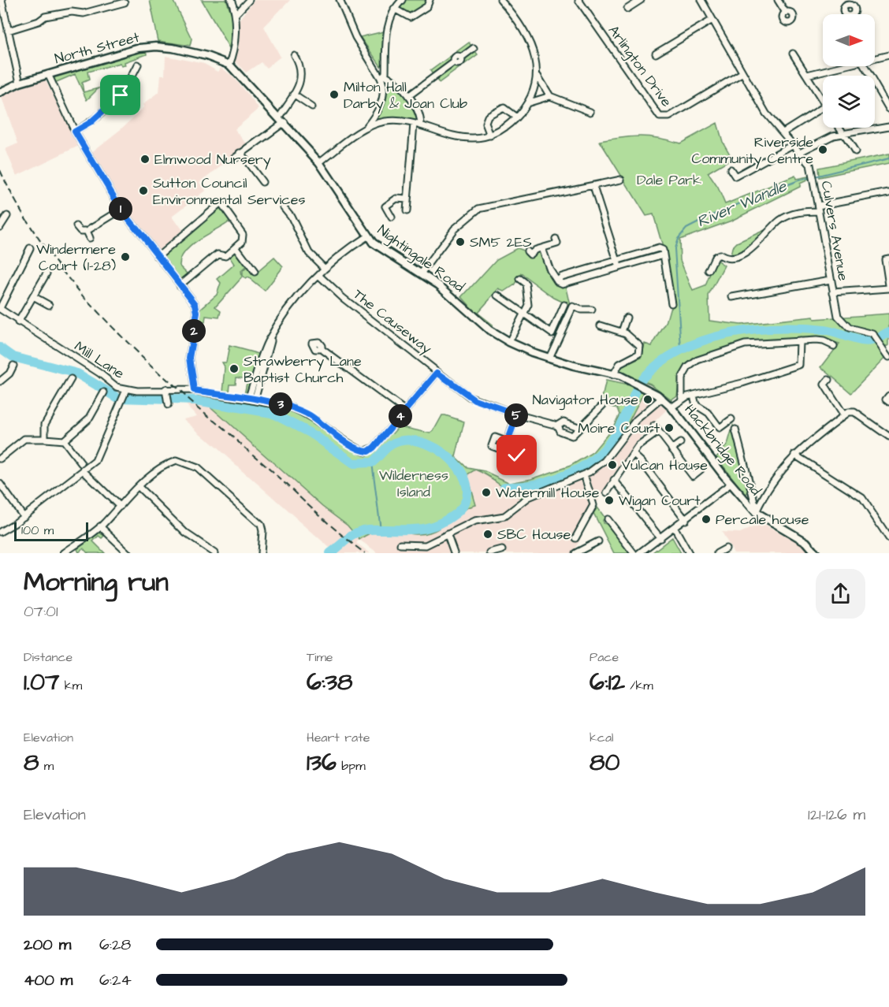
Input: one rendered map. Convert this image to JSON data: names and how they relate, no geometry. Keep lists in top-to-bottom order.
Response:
{
  "streets": {
    "main road": ["North Street", "Nightingale Road", "Hackbridge Road"],
    "street": [
      "Arlington Drive",
      "Culvers Avenue",
      "The Causeway",
      "Mill Lane"
    ]
  },
  "crossings": [
    ["North Street", "Nightingale Road"],
    ["Arlington Drive", "Culvers Avenue"],
    ["Nightingale Road", "Hackbridge Road"]
  ],
  "water": ["River Wandle"],
  "parks": ["Dale Park", "Wilderness Island"],
  "places": [
    "Milton Hall Darby & Joan Club",
    "Riverside Community Centre",
    "Elmwood Nursery",
    "Sutton Council Environmental Services",
    "SM5 2ES",
    "Windermere Court (1-28)",
    "Strawberry Lane Baptist Church",
    "Navigator House",
    "Moire Court",
    "Vulcan House",
    "Watermill House",
    "Wigan Court",
    "Percale house",
    "SBC House"
  ],
  "scale_bar": "100 m",
  "north": "right",
  "page": {
    "pins": [
      "1",
      "2",
      "3",
      "5",
      "4"
    ],
    "scale": "100 m",
    "heading": ["Morning run", "07:01"],
    "stats": [
      ["Distance", "1.07 km"],
      ["Time", "6:38"],
      ["Pace", "6:12 /km"],
      ["Elevation", "8 m"],
      ["Heart rate", "136 bpm"],
      ["kcal", "80"]
    ],
    "chart": ["Elevation", "121–126 m"],
    "list": [
      {
        "name": "200 m",
        "note": "6:28"
      },
      {
        "name": "400 m",
        "note": "6:24"
      }
    ]
  }
}
